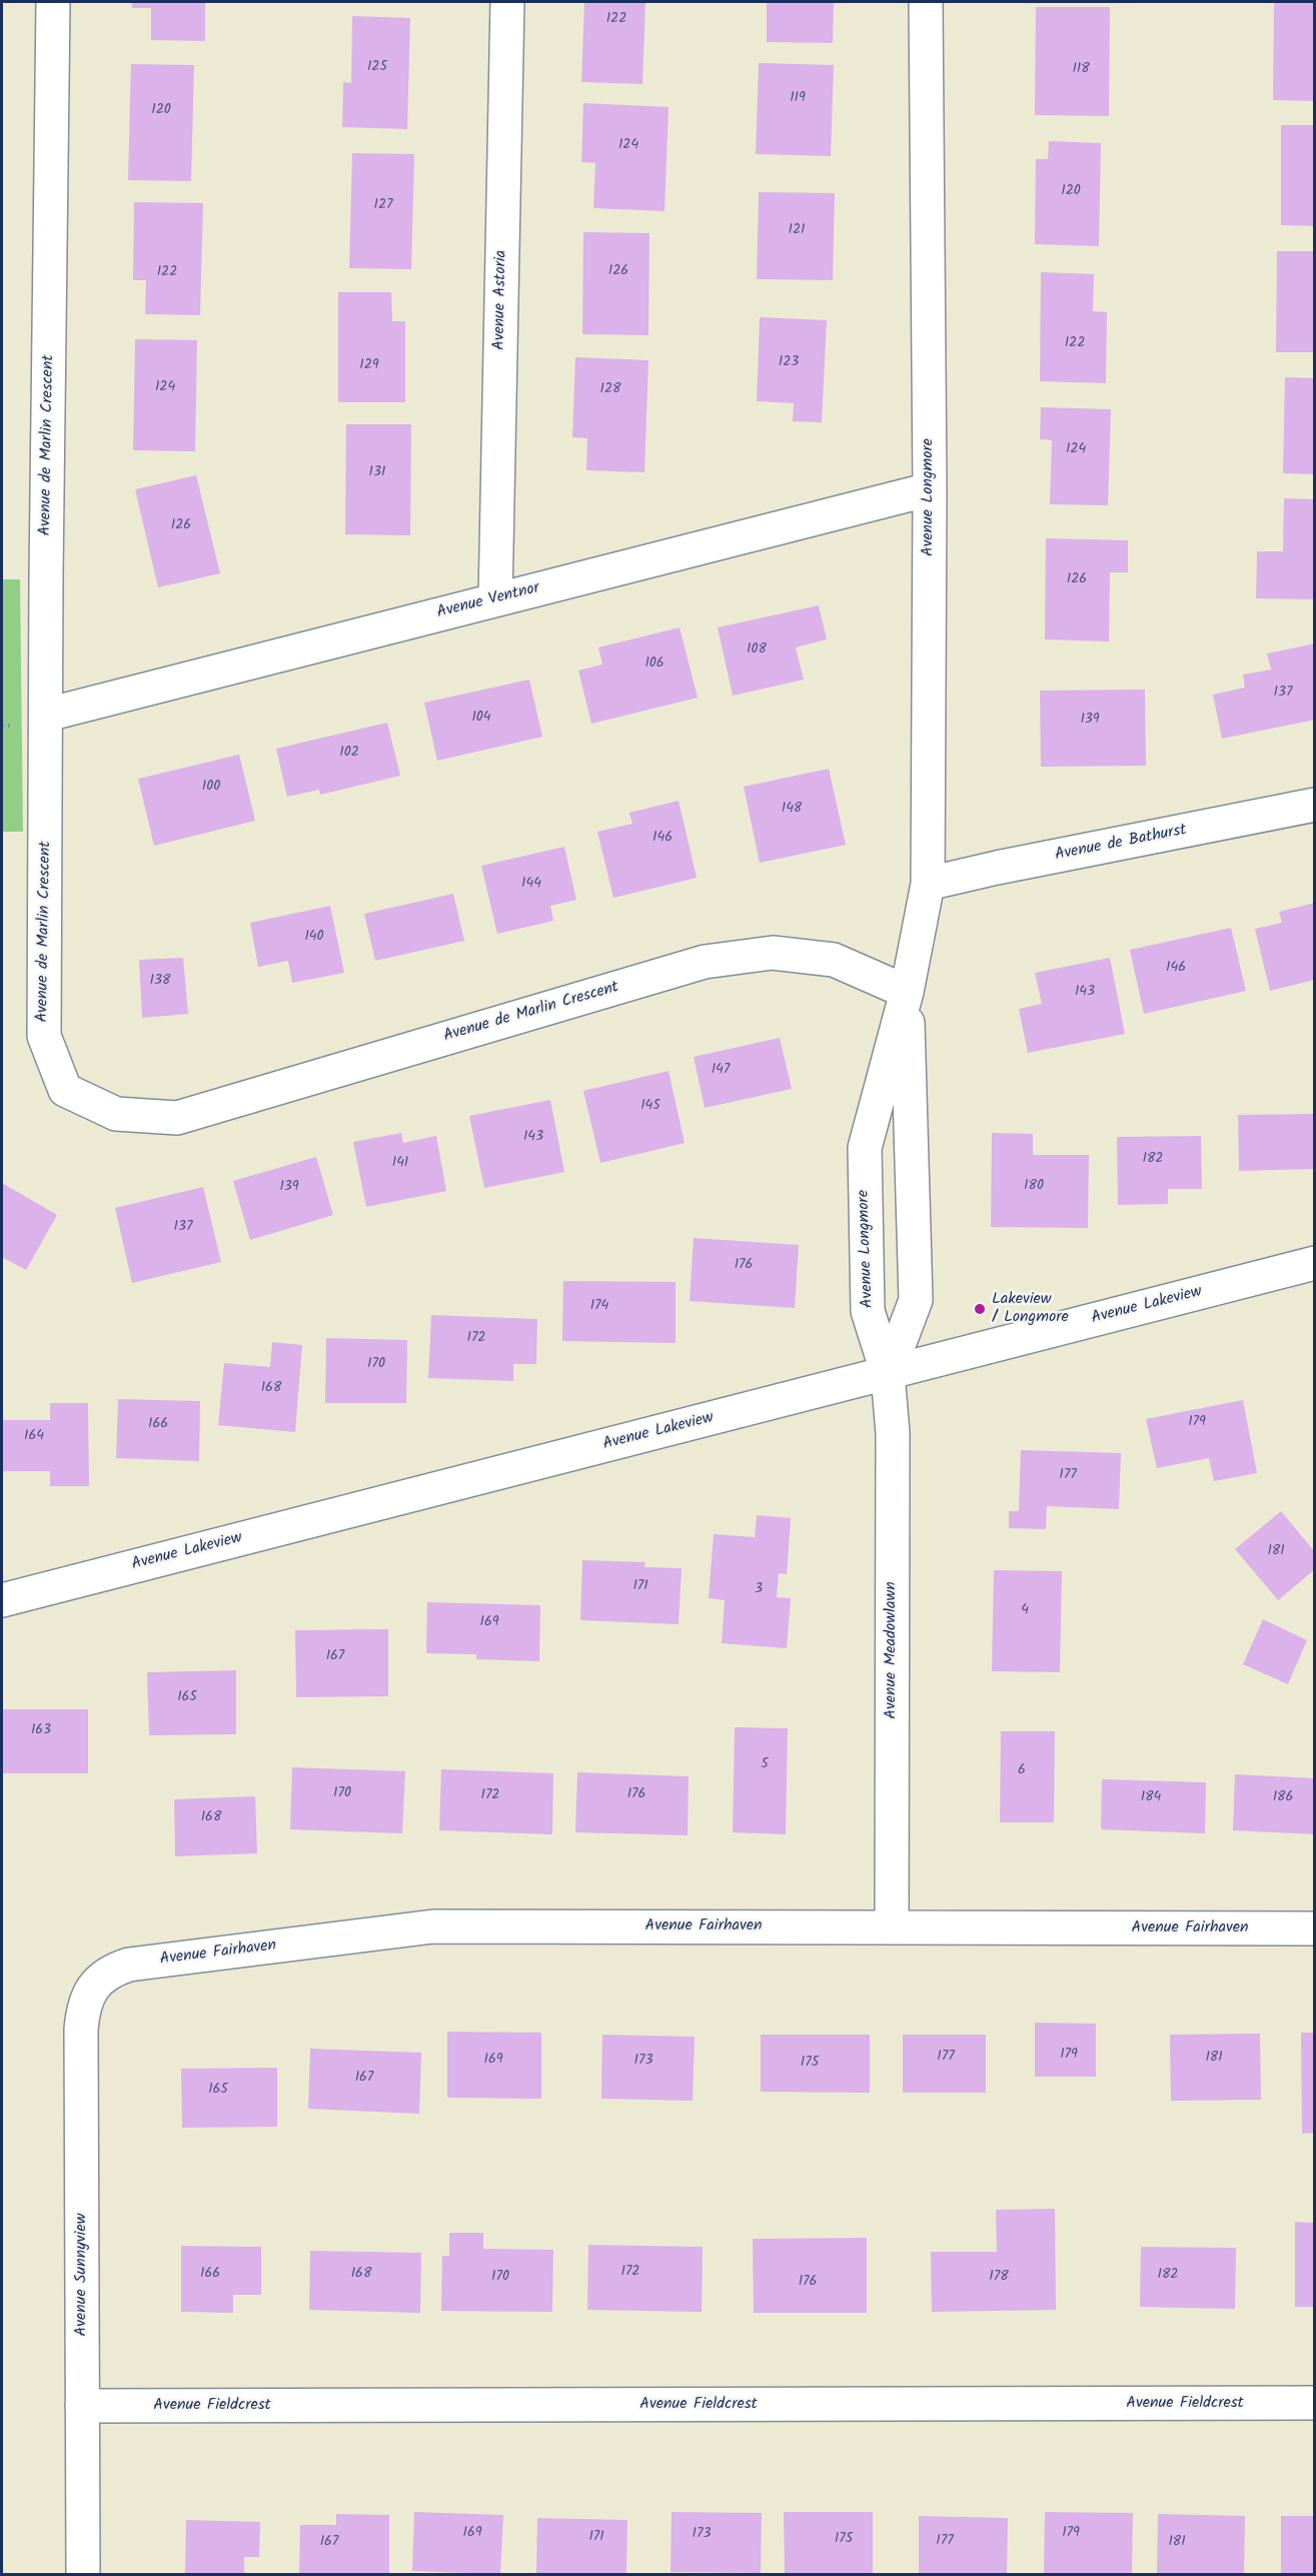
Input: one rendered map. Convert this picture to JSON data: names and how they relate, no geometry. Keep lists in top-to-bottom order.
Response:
{
  "streets": {
    "street": [
      "Avenue Astoria",
      "Avenue de Marlin Crescent",
      "Avenue Longmore",
      "Avenue Ventnor",
      "Avenue de Bathurst",
      "Avenue Lakeview",
      "Avenue Meadowlawn",
      "Avenue Fairhaven",
      "Avenue Sunnyview",
      "Avenue Fieldcrest"
    ]
  },
  "crossings": [
    ["Avenue Astoria", "Avenue Ventnor"],
    ["Avenue de Marlin Crescent", "Avenue Longmore"],
    ["Avenue de Marlin Crescent", "Avenue Ventnor"],
    ["Avenue Longmore", "Avenue Ventnor"],
    ["Avenue Longmore", "Avenue de Bathurst"],
    ["Avenue Longmore", "Avenue Lakeview"],
    ["Avenue Longmore", "Avenue Meadowlawn"],
    ["Avenue Lakeview", "Avenue Meadowlawn"],
    ["Avenue Meadowlawn", "Avenue Fairhaven"],
    ["Avenue Fairhaven", "Avenue Sunnyview"],
    ["Avenue Sunnyview", "Avenue Fieldcrest"]
  ],
  "places": ["Lakeview / Longmore"],
  "house_numbers": [
    "122",
    "125",
    "118",
    "119",
    "120",
    "124",
    "120",
    "127",
    "121",
    "126",
    "122",
    "122",
    "123",
    "129",
    "124",
    "128",
    "124",
    "131",
    "126",
    "126",
    "108",
    "106",
    "137",
    "104",
    "139",
    "102",
    "100",
    "148",
    "146",
    "144",
    "140",
    "146",
    "138",
    "143",
    "147",
    "145",
    "143",
    "182",
    "141",
    "180",
    "139",
    "137",
    "176",
    "174",
    "172",
    "170",
    "168",
    "179",
    "166",
    "164",
    "177",
    "181",
    "171",
    "3",
    "4",
    "169",
    "167",
    "165",
    "163",
    "5",
    "6",
    "170",
    "176",
    "172",
    "184",
    "186",
    "168",
    "179",
    "177",
    "181",
    "169",
    "173",
    "175",
    "167",
    "165",
    "172",
    "166",
    "168",
    "182",
    "170",
    "178",
    "176",
    "169",
    "179",
    "173",
    "171",
    "175",
    "177",
    "167",
    "181"
  ]
}
